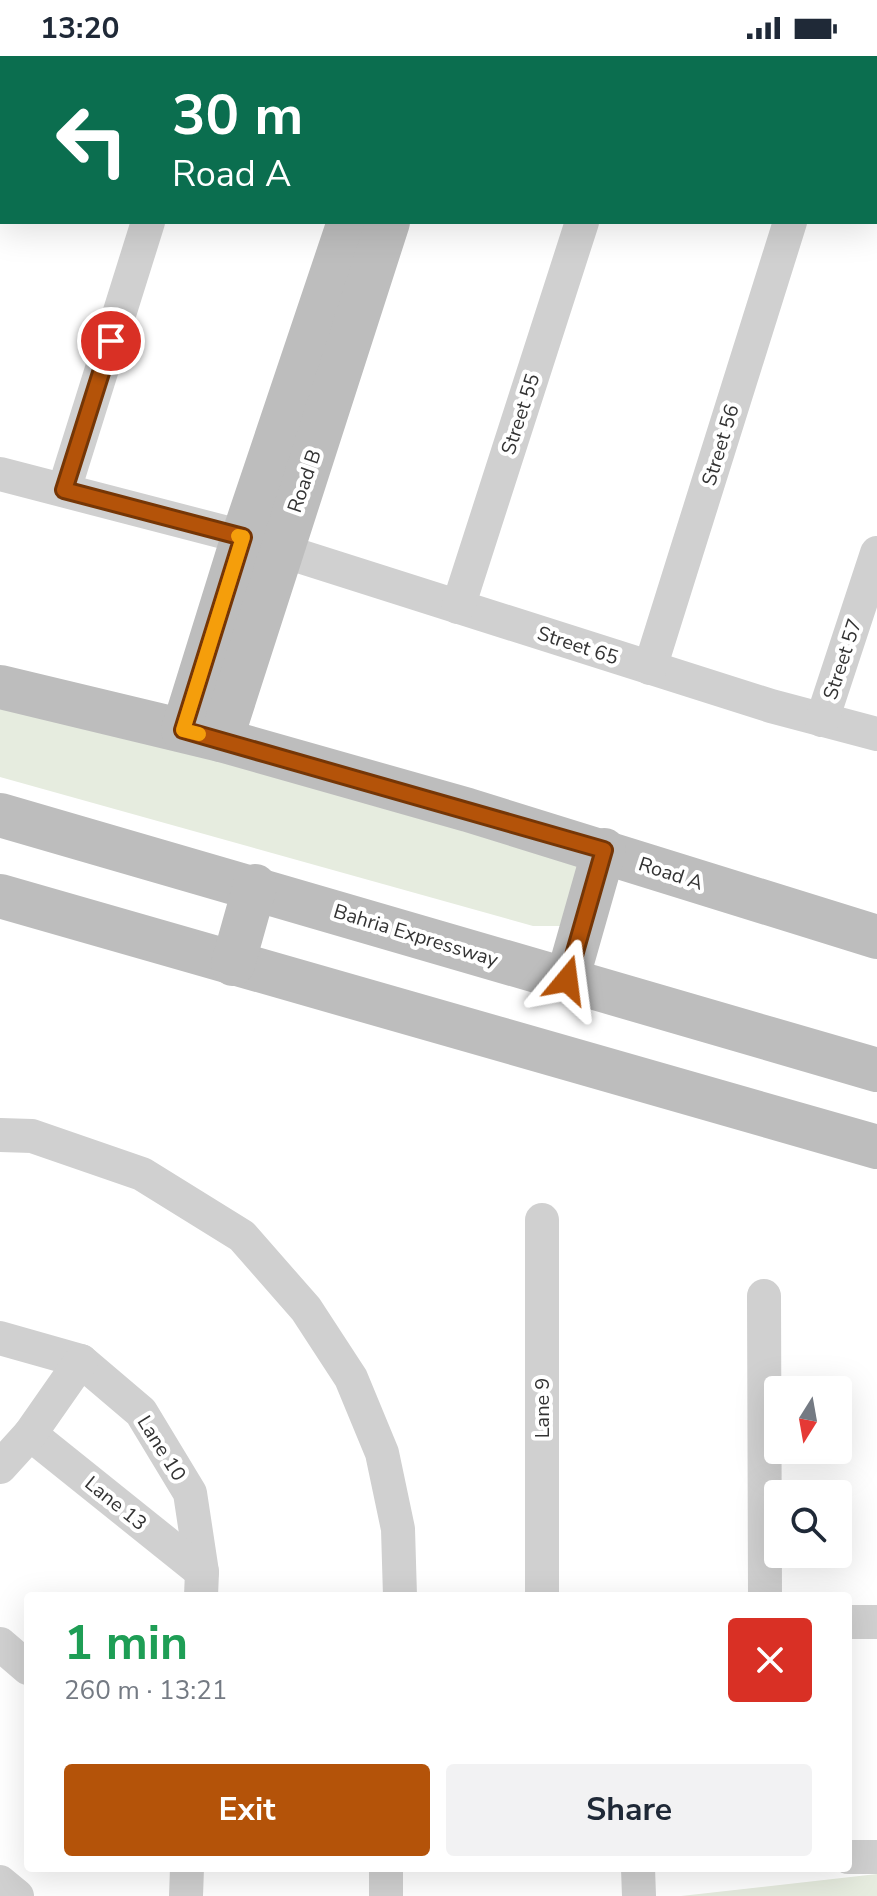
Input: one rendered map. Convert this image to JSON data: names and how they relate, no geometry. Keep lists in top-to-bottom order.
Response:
{
  "streets": {
    "main road": ["Road B", "Road A", "Bahria Expressway"],
    "street": [
      "Street 55",
      "Street 56",
      "Street 65",
      "Street 57",
      "Lane 9",
      "Lane 10",
      "Lane 13"
    ]
  },
  "crossings": [
    ["Street 55", "Street 65"],
    ["Street 56", "Street 65"],
    ["Road B", "Street 65"],
    ["Road B", "Road A"],
    ["Street 65", "Street 57"],
    ["Lane 10", "Lane 13"]
  ],
  "north": "bottom",
  "page": {
    "status": "13:20",
    "turn": ["30 m", "Road A"],
    "heading": ["1 min", "260 m · 13:21"],
    "buttons": ["Exit", "Share"]
  }
}
